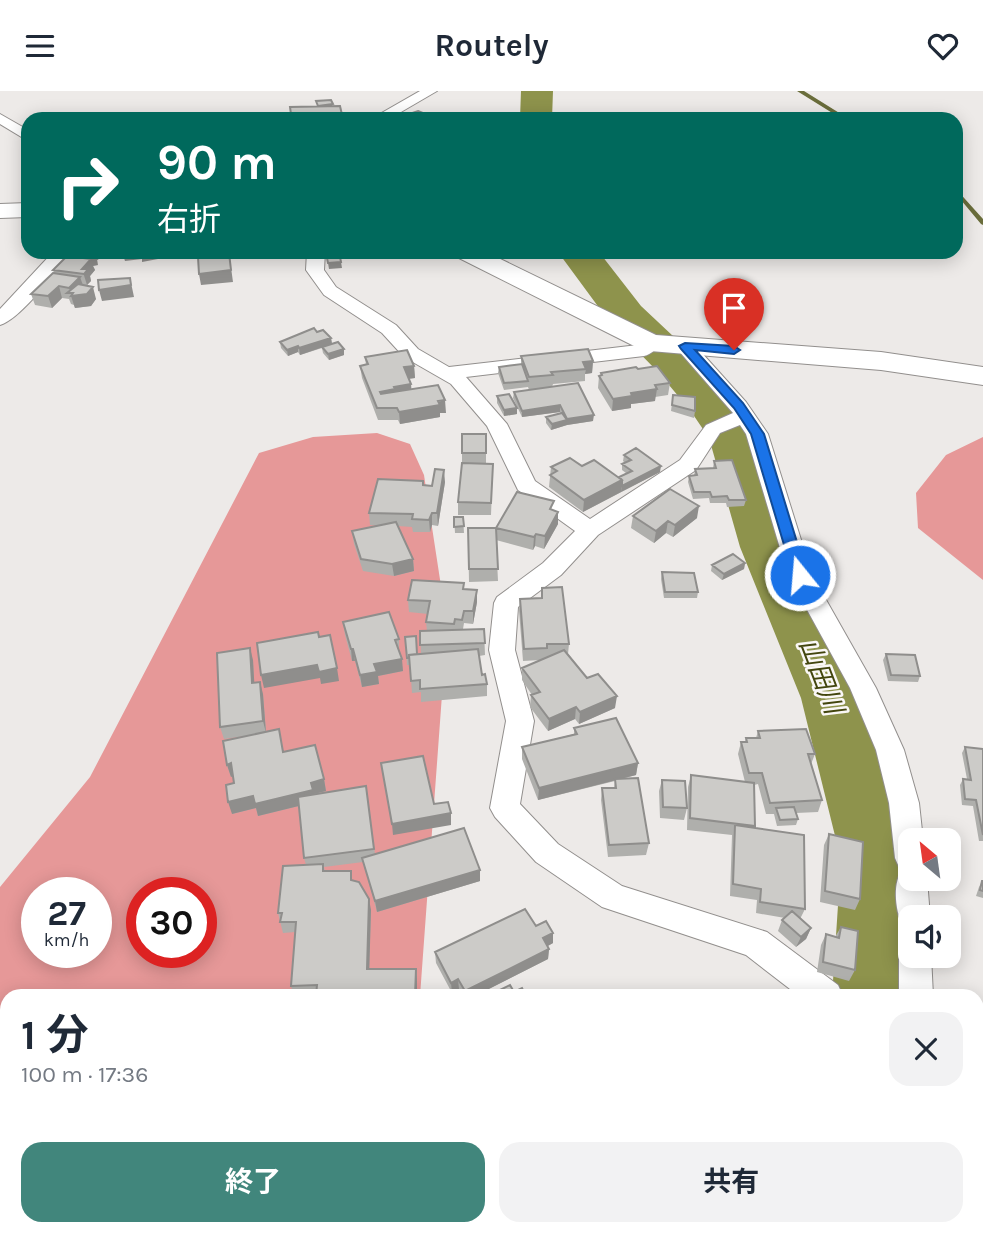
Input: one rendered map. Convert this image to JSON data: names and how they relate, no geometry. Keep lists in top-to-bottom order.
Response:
{
  "water": ["山田川"],
  "north": "top left",
  "page": {
    "header": "Routely",
    "turn": ["90 m", "右折"],
    "speed": "27 km/h",
    "limit": "30",
    "heading": ["1 分", "100 m · 17:36"],
    "buttons": ["終了", "共有"]
  }
}
